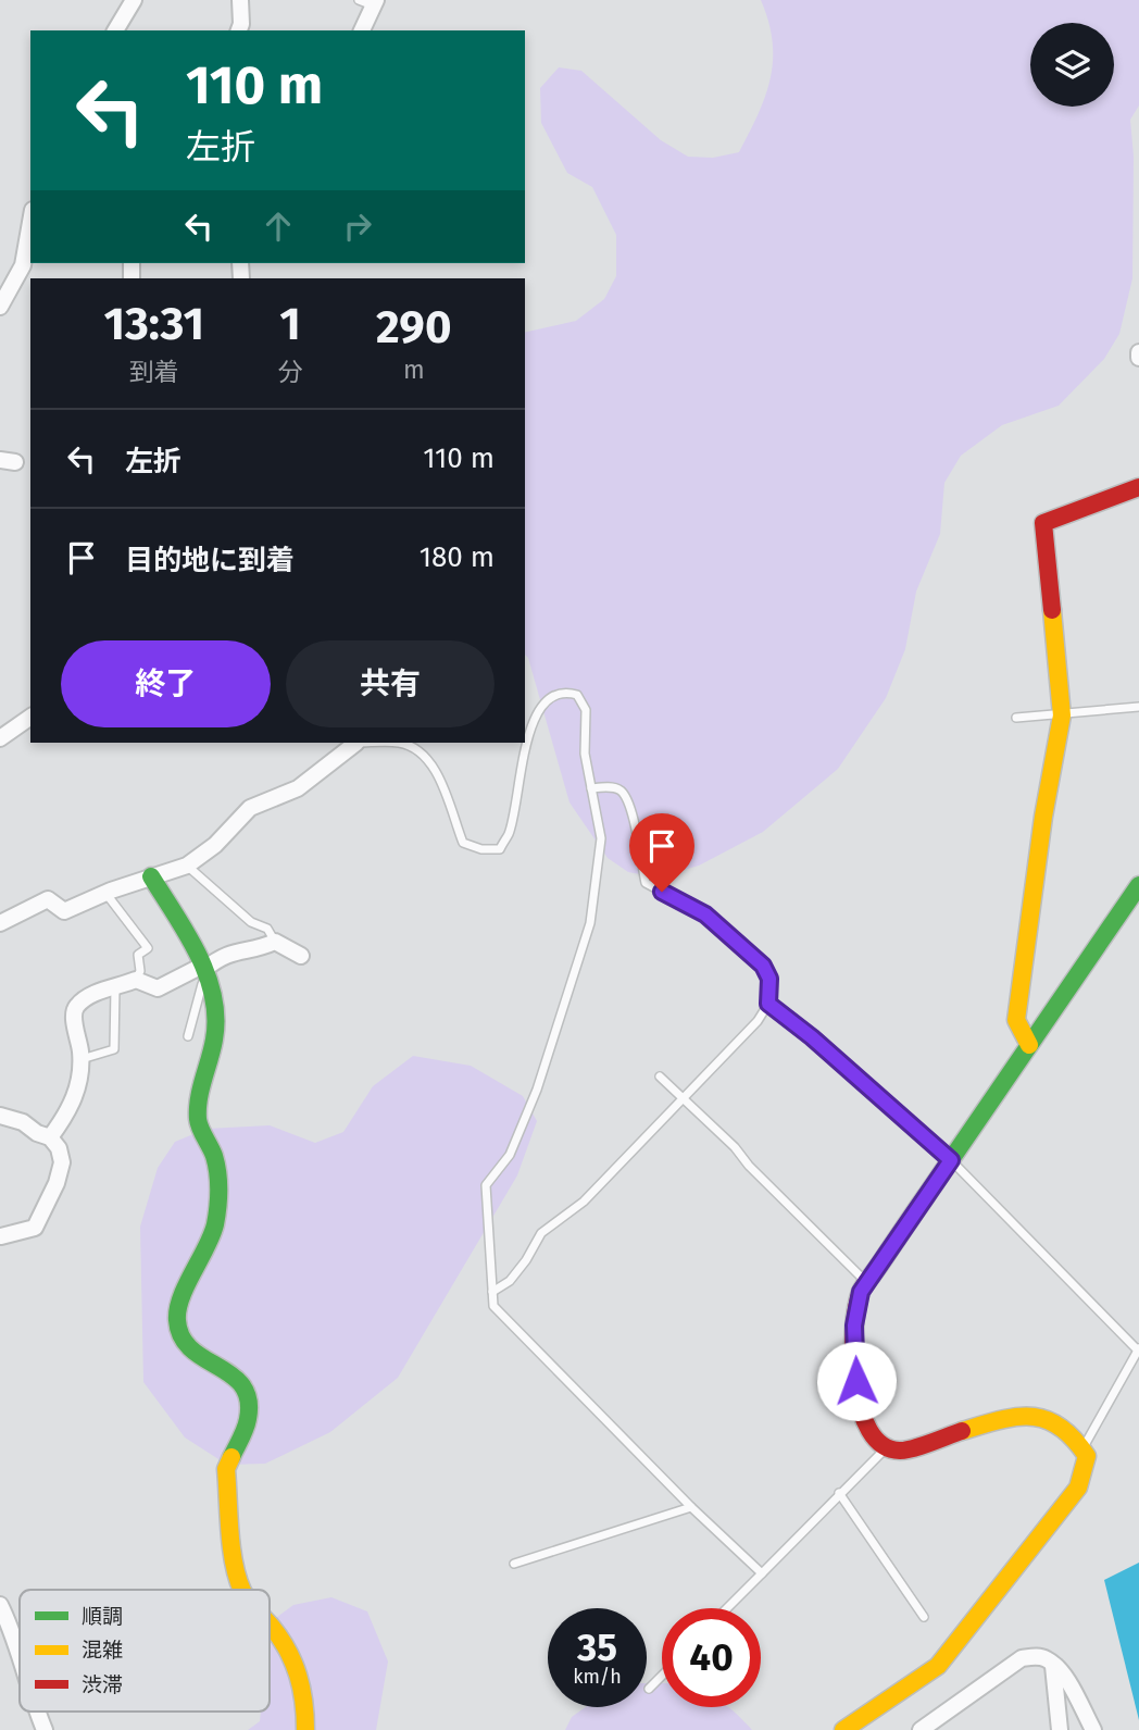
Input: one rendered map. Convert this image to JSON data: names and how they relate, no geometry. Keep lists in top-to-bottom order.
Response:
{
  "legend": ["順調", "混雑", "渋滞"],
  "page": {
    "turn": ["110 m", "左折"],
    "eta": [
      "13:31",
      "到着",
      "1",
      "分",
      "290",
      "m"
    ],
    "list": [
      {
        "name": "左折",
        "value": "110 m"
      },
      {
        "name": "目的地に到着",
        "value": "180 m"
      }
    ],
    "buttons": ["終了", "共有"],
    "speed": "35 km/h",
    "limit": "40"
  }
}
